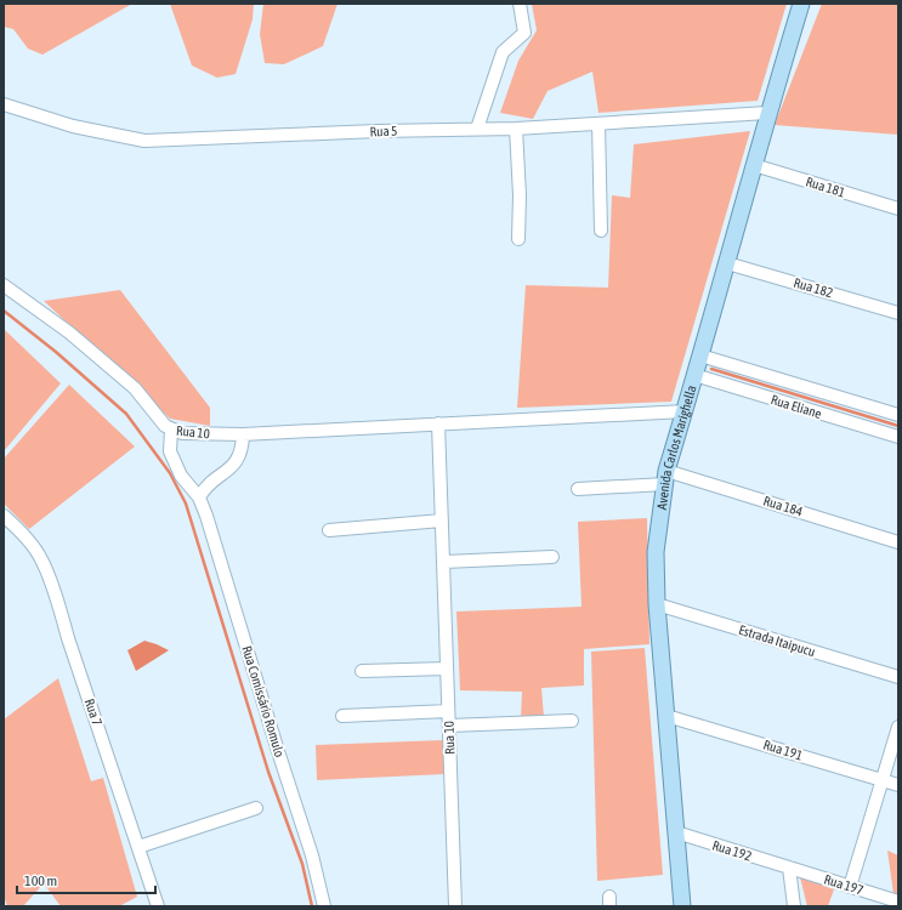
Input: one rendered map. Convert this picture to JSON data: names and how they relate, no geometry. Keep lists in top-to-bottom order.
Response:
{
  "streets": {
    "main road": ["Avenida Carlos Marighella"],
    "street": [
      "Rua 5",
      "Rua 181",
      "Rua 182",
      "Rua Eliane",
      "Rua 10",
      "Rua 184",
      "Estrada Itaipucu",
      "Rua Comissário Romulo",
      "Rua 7",
      "Rua 191",
      "Rua 192",
      "Rua 197"
    ]
  },
  "crossings": [
    ["Rua 5", "Avenida Carlos Marighella"],
    ["Rua 181", "Avenida Carlos Marighella"],
    ["Rua 182", "Avenida Carlos Marighella"],
    ["Rua Eliane", "Avenida Carlos Marighella"],
    ["Rua 10", "Avenida Carlos Marighella"],
    ["Rua 10", "Rua Comissário Romulo"],
    ["Avenida Carlos Marighella", "Rua 184"],
    ["Avenida Carlos Marighella", "Estrada Itaipucu"],
    ["Avenida Carlos Marighella", "Rua 191"],
    ["Avenida Carlos Marighella", "Rua 192"],
    ["Rua 192", "Rua 197"]
  ],
  "scale_bar": "100 m"
}
